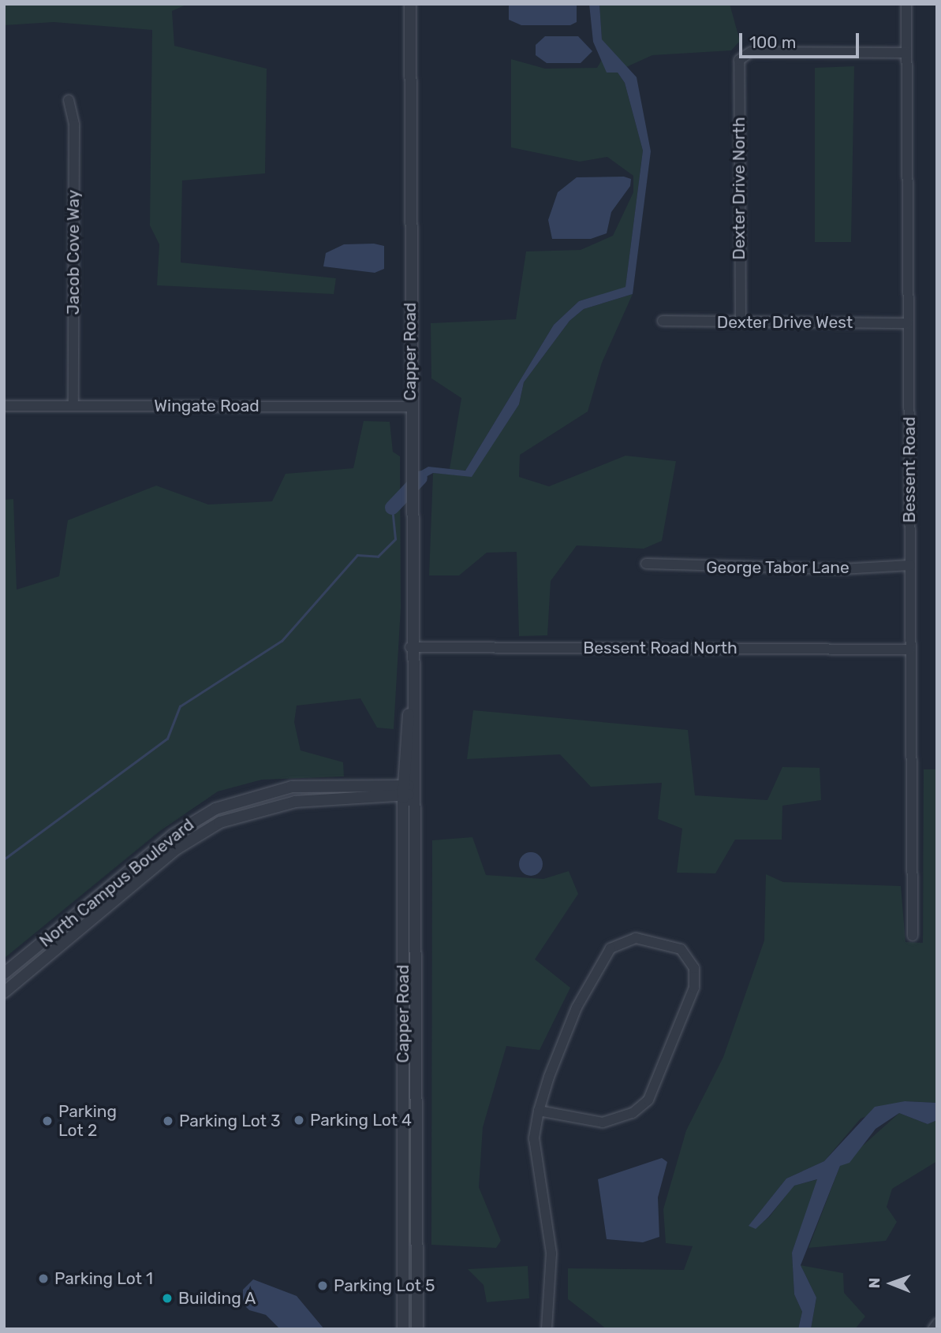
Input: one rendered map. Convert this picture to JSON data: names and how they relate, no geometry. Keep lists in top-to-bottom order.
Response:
{
  "streets": {
    "street": [
      "Dexter Drive North",
      "Jacob Cove Way",
      "Dexter Drive West",
      "Capper Road",
      "Wingate Road",
      "Bessent Road",
      "George Tabor Lane",
      "Bessent Road North",
      "North Campus Boulevard"
    ]
  },
  "crossings": [
    ["Dexter Drive North", "Dexter Drive West"],
    ["Dexter Drive North", "Bessent Road"],
    ["Jacob Cove Way", "Wingate Road"],
    ["Dexter Drive West", "Bessent Road"],
    ["Capper Road", "Wingate Road"],
    ["Capper Road", "Bessent Road North"],
    ["Capper Road", "North Campus Boulevard"],
    ["Bessent Road", "George Tabor Lane"],
    ["Bessent Road", "Bessent Road North"]
  ],
  "places": [
    "Parking Lot 4",
    "Parking Lot 2",
    "Parking Lot 3",
    "Parking Lot 1",
    "Parking Lot 5",
    "Building A"
  ],
  "scale_bar": "100 m",
  "north": "left"
}
